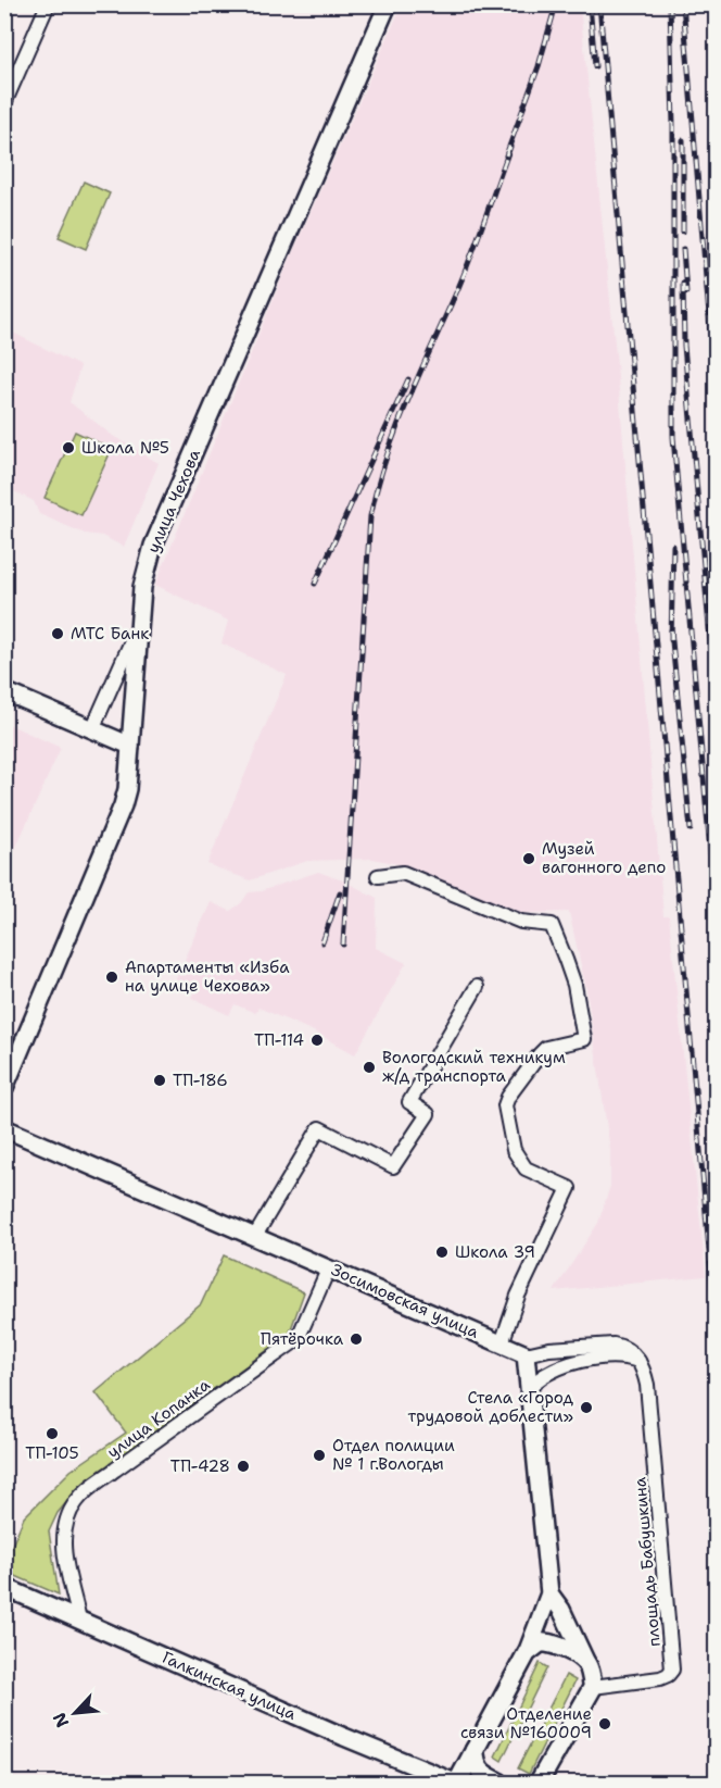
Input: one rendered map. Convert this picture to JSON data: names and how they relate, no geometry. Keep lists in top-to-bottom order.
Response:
{
  "streets": {
    "street": [
      "улица Чехова",
      "Зосимовская улица",
      "улица Копанка",
      "площадь Бабушкина",
      "Галкинская улица"
    ]
  },
  "crossings": [
    ["Зосимовская улица", "улица Копанка"],
    ["улица Копанка", "Галкинская улица"]
  ],
  "places": [
    "Школа №5",
    "МТС Банк",
    "Музей вагонного депо",
    "Апартаменты «Изба на улице Чехова»",
    "ТП-114",
    "Вологодский техникум ж/д транспорта",
    "ТП-186",
    "Школа 39",
    "Пятёрочка",
    "Стела «Город трудовой доблести»",
    "ТП-105",
    "Отдел полиции № 1 г.Вологды",
    "ТП-428",
    "Отделение связи №160009"
  ],
  "north": "bottom left"
}
